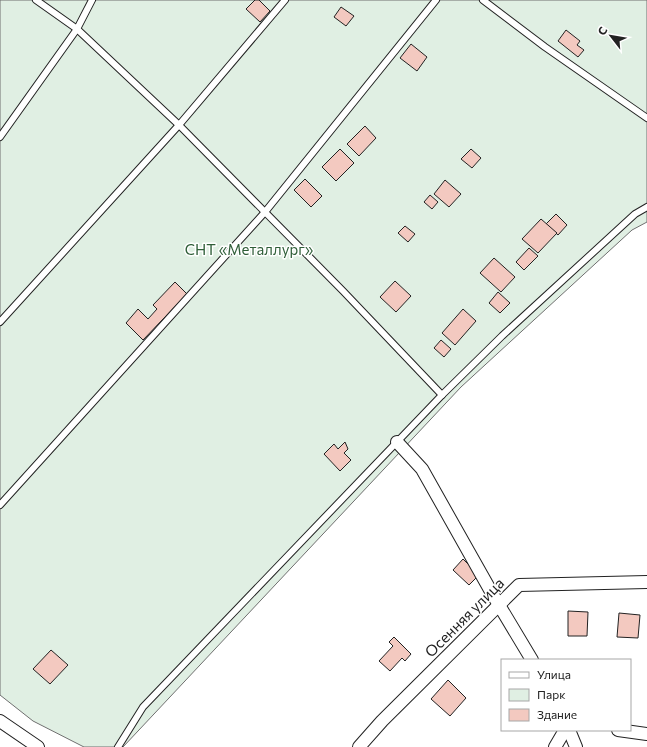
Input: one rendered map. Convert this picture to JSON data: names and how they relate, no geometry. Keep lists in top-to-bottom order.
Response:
{
  "streets": {
    "street": ["Осенняя улица"]
  },
  "parks": ["СНТ «Металлург»"],
  "legend": ["Улица", "Парк", "Здание"],
  "north": "top left"
}
